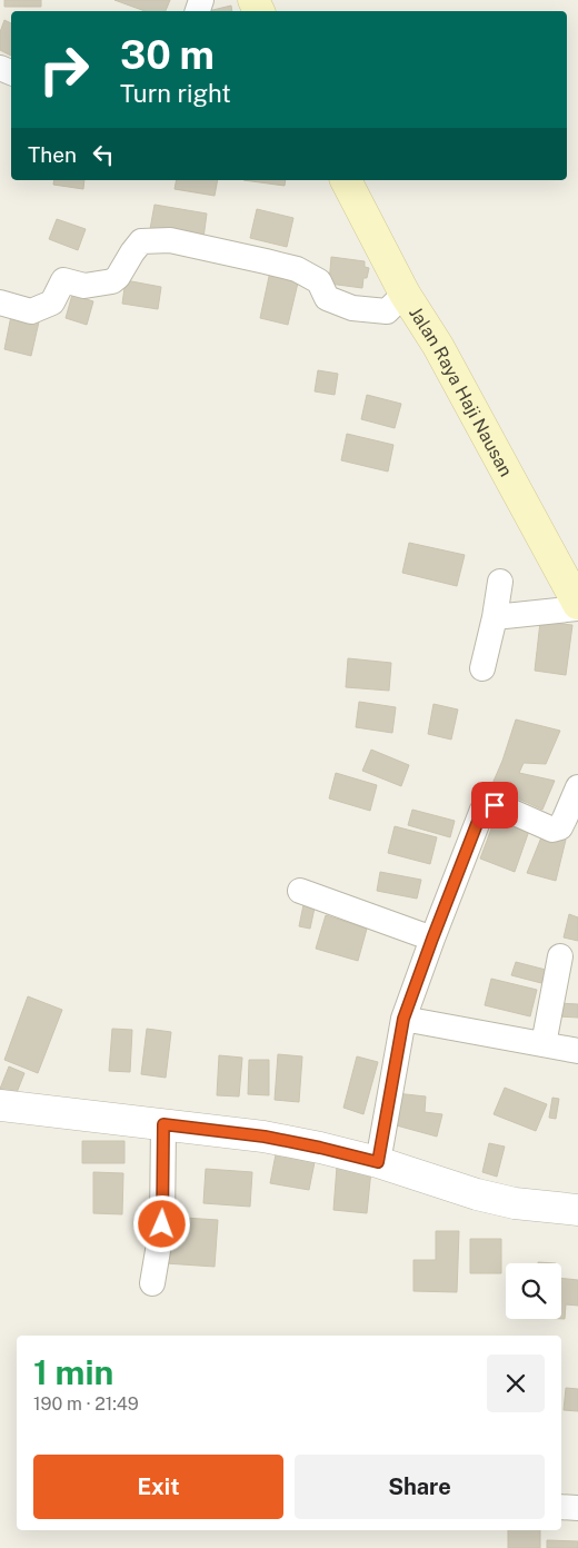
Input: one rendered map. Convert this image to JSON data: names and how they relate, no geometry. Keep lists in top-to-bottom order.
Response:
{
  "streets": {
    "main road": ["Jalan Raya Haji Nausan"]
  },
  "page": {
    "turn": ["30 m", "Turn right"],
    "then": "Then",
    "heading": ["1 min", "190 m · 21:49"],
    "buttons": ["Exit", "Share"]
  }
}
